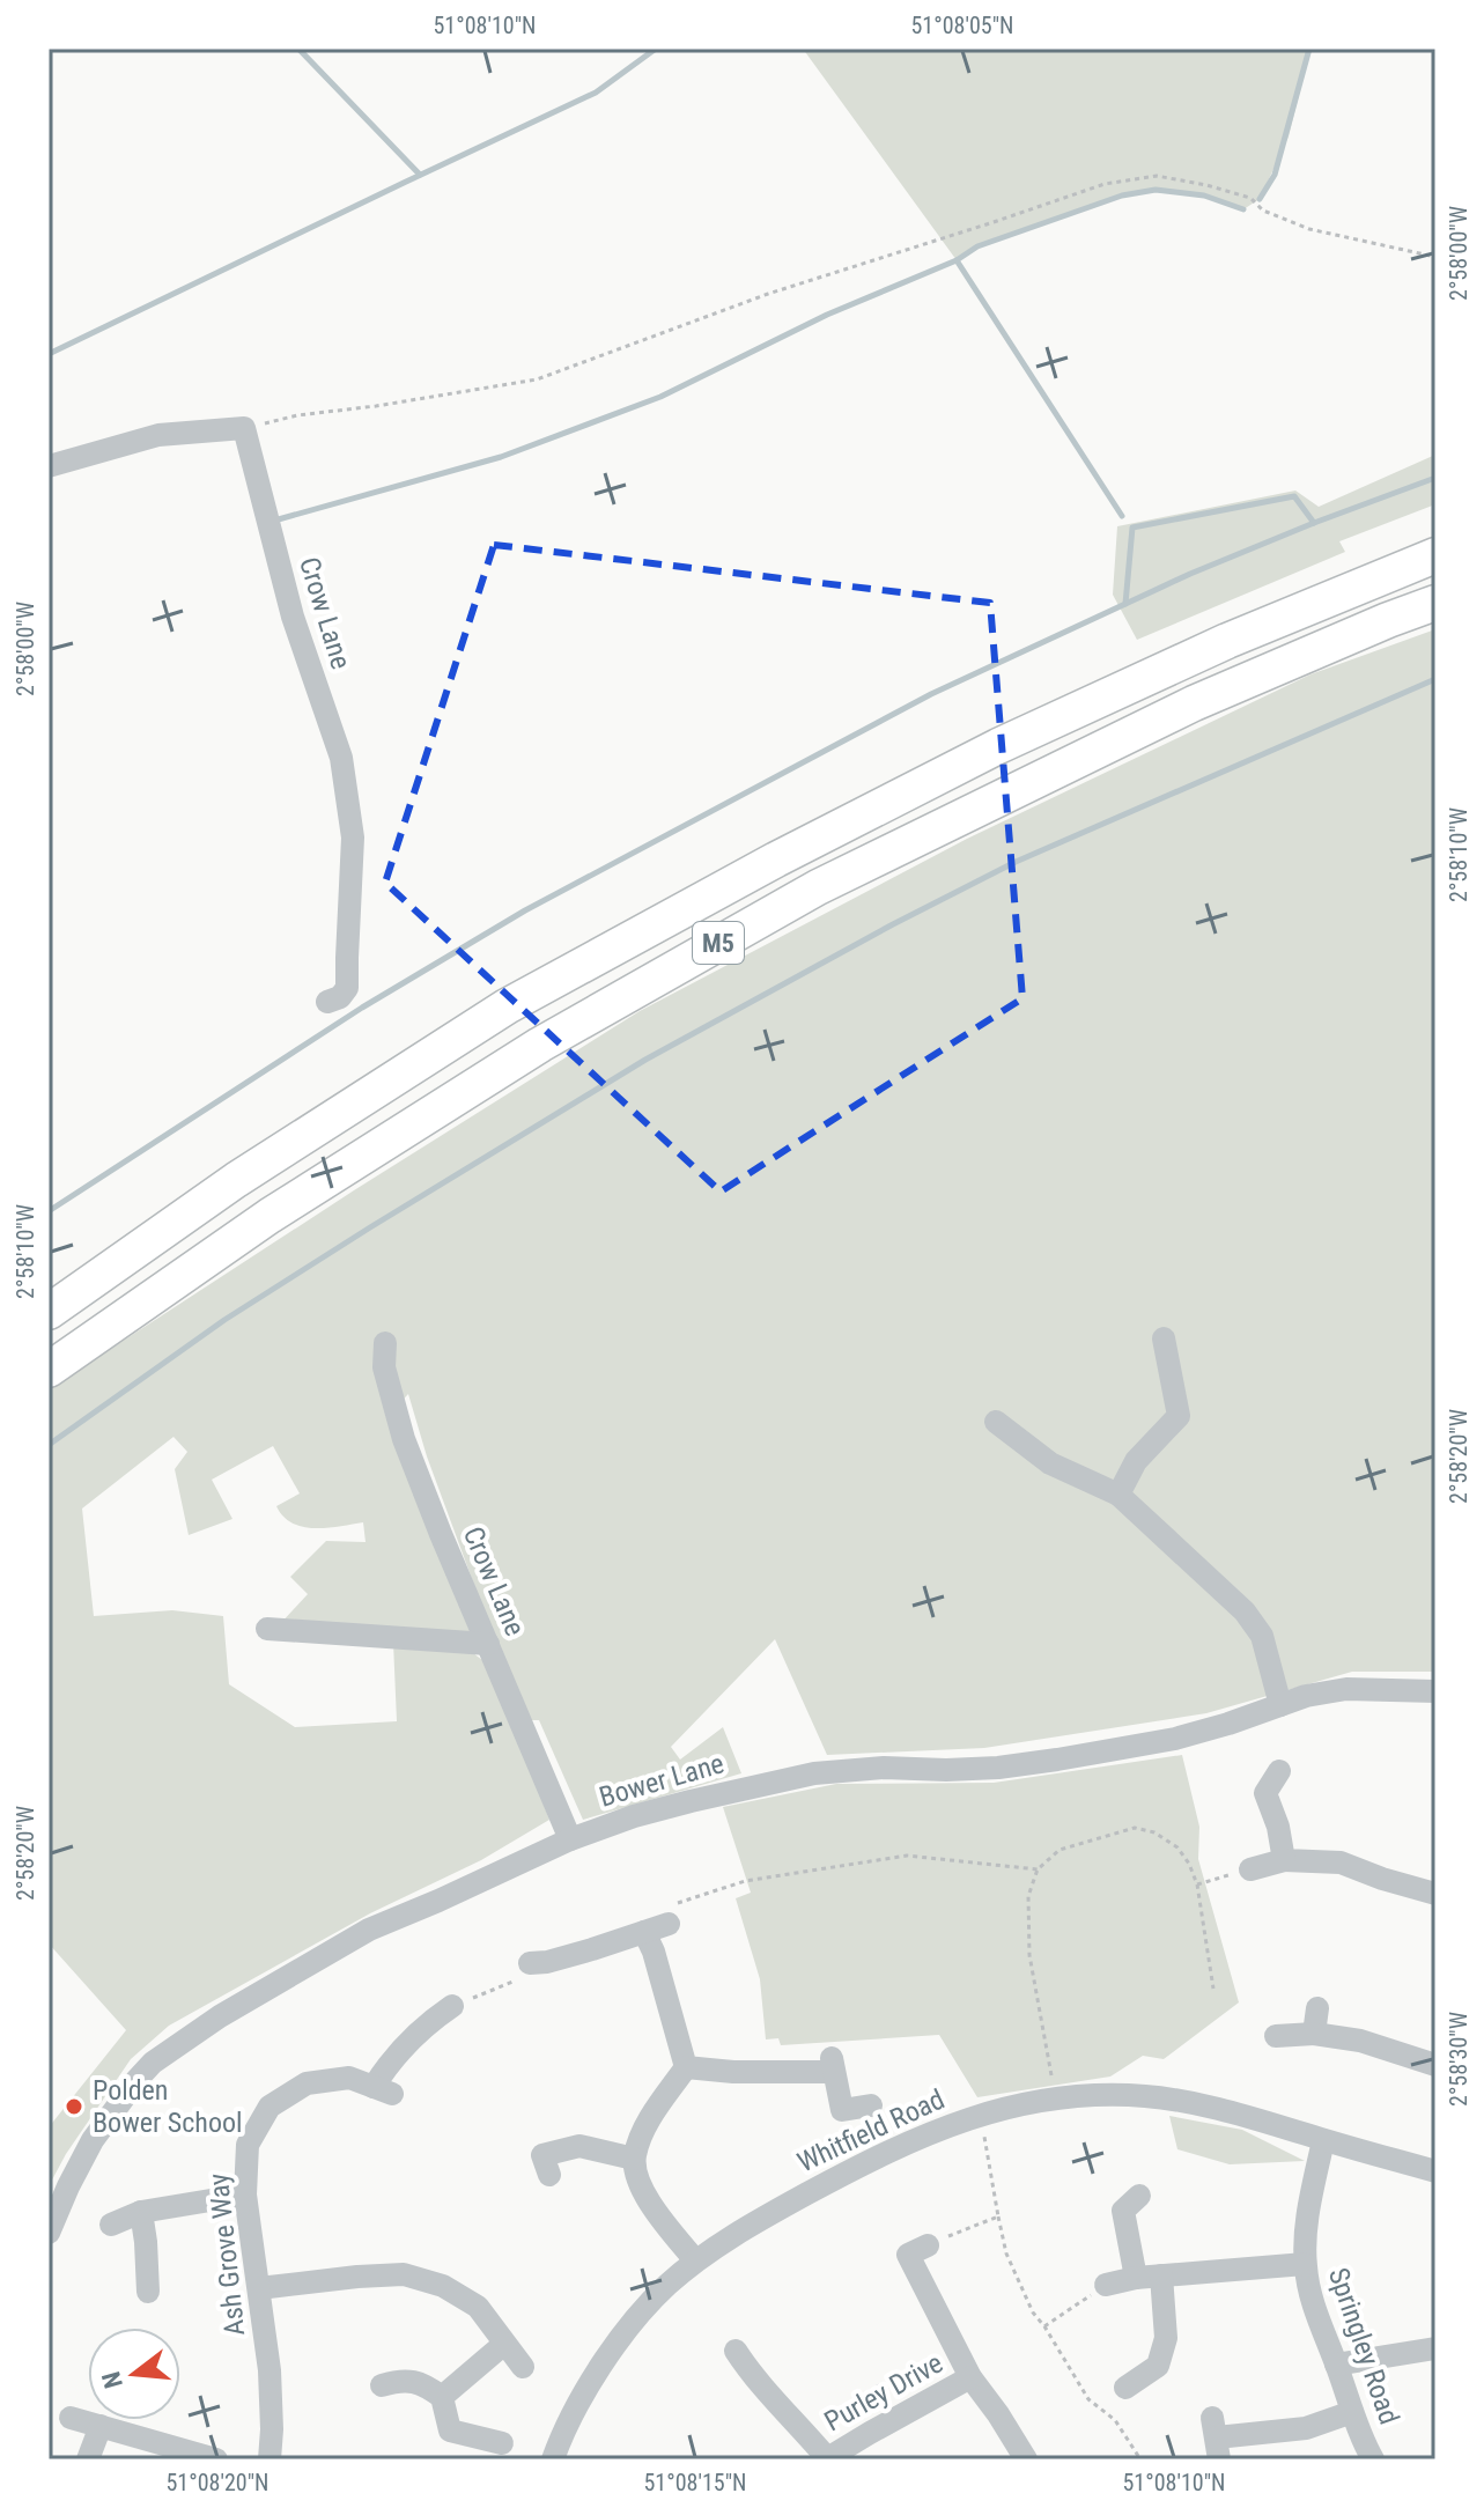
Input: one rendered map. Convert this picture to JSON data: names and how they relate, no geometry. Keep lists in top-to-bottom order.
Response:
{
  "streets": {
    "highway": ["M5"],
    "street": [
      "Crow Lane",
      "Bower Lane",
      "Whitfield Road",
      "Ash Grove Way",
      "Springley Road",
      "Purley Drive"
    ]
  },
  "crossings": [
    ["Crow Lane", "Bower Lane"],
    ["Whitfield Road", "Springley Road"]
  ],
  "places": ["Polden Bower School"],
  "north": "left",
  "coordinates": [
    "51°08'10\"N",
    "51°08'05\"N",
    "2°58'00\"W",
    "2°58'10\"W",
    "2°58'20\"W",
    "2°58'30\"W",
    "51°08'20\"N",
    "51°08'15\"N"
  ]
}
